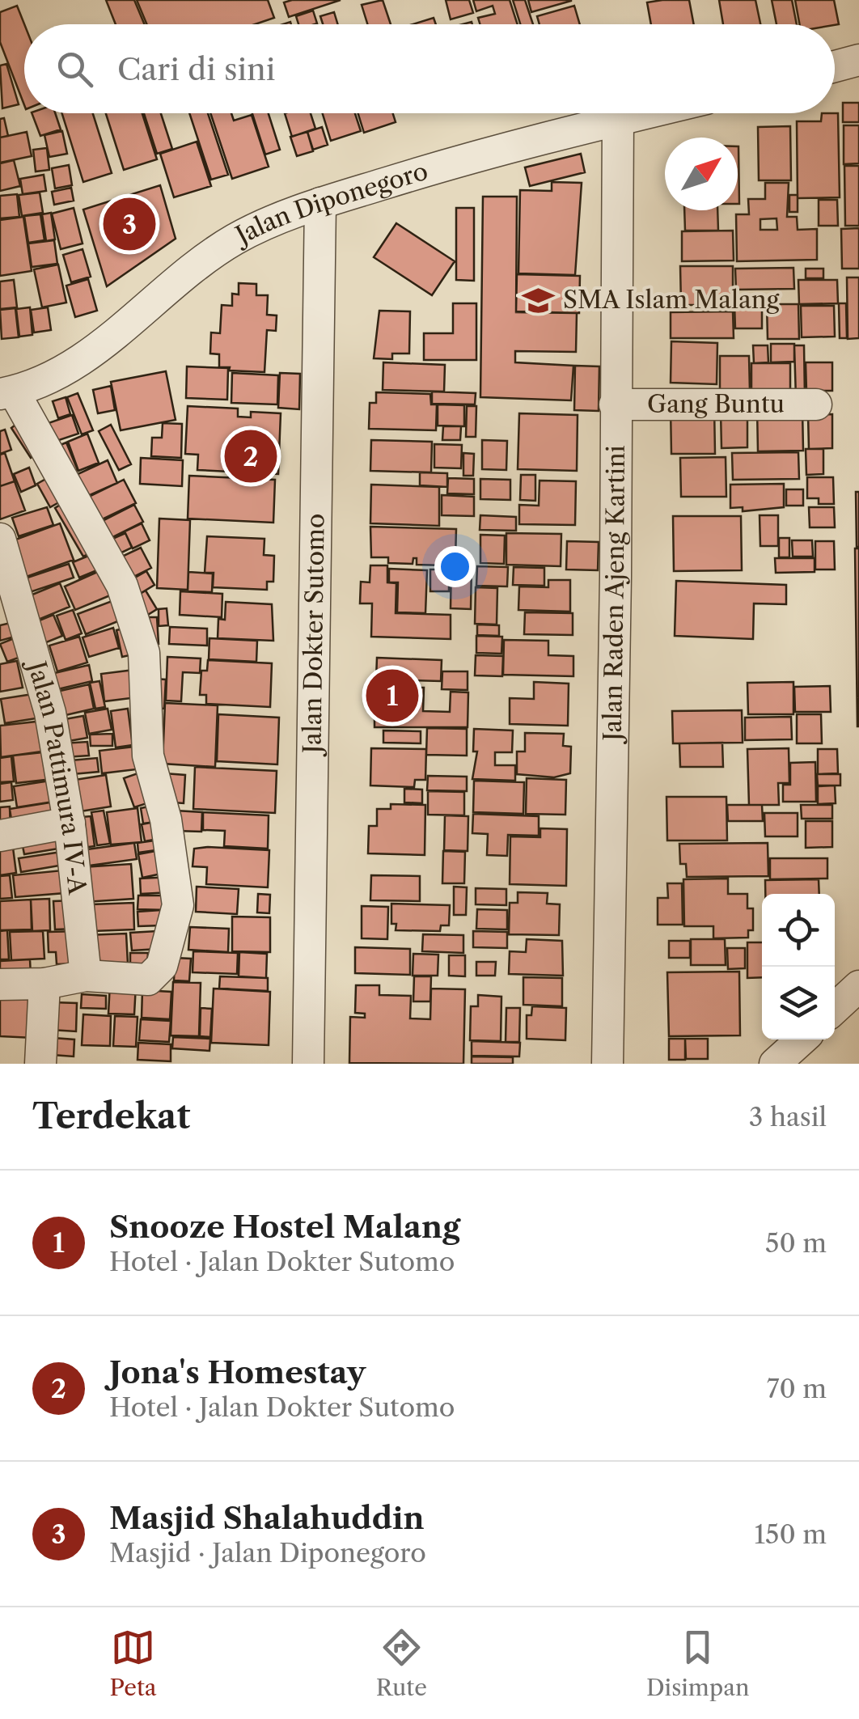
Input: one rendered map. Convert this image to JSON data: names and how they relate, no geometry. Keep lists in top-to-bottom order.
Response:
{
  "streets": {
    "street": [
      "Jalan Diponegoro",
      "Gang Buntu",
      "Jalan Raden Ajeng Kartini",
      "Jalan Dokter Sutomo",
      "Jalan Pattimura IV-A"
    ]
  },
  "crossings": [
    ["Jalan Diponegoro", "Jalan Raden Ajeng Kartini"],
    ["Jalan Diponegoro", "Jalan Dokter Sutomo"],
    ["Gang Buntu", "Jalan Raden Ajeng Kartini"]
  ],
  "places": {
    "school or university": ["SMA Islam Malang"]
  },
  "north": "top right",
  "page": {
    "search": "Cari di sini",
    "pins": ["3", "2", "1"],
    "heading": ["Terdekat", "3 hasil"],
    "list": [
      {
        "mark": "1",
        "name": "Snooze Hostel Malang",
        "note": "Hotel · Jalan Dokter Sutomo",
        "value": "50 m"
      },
      {
        "mark": "2",
        "name": "Jona's Homestay",
        "note": "Hotel · Jalan Dokter Sutomo",
        "value": "70 m"
      },
      {
        "mark": "3",
        "name": "Masjid Shalahuddin",
        "note": "Masjid · Jalan Diponegoro",
        "value": "150 m"
      }
    ],
    "nav": ["Peta", "Rute", "Disimpan"]
  }
}
